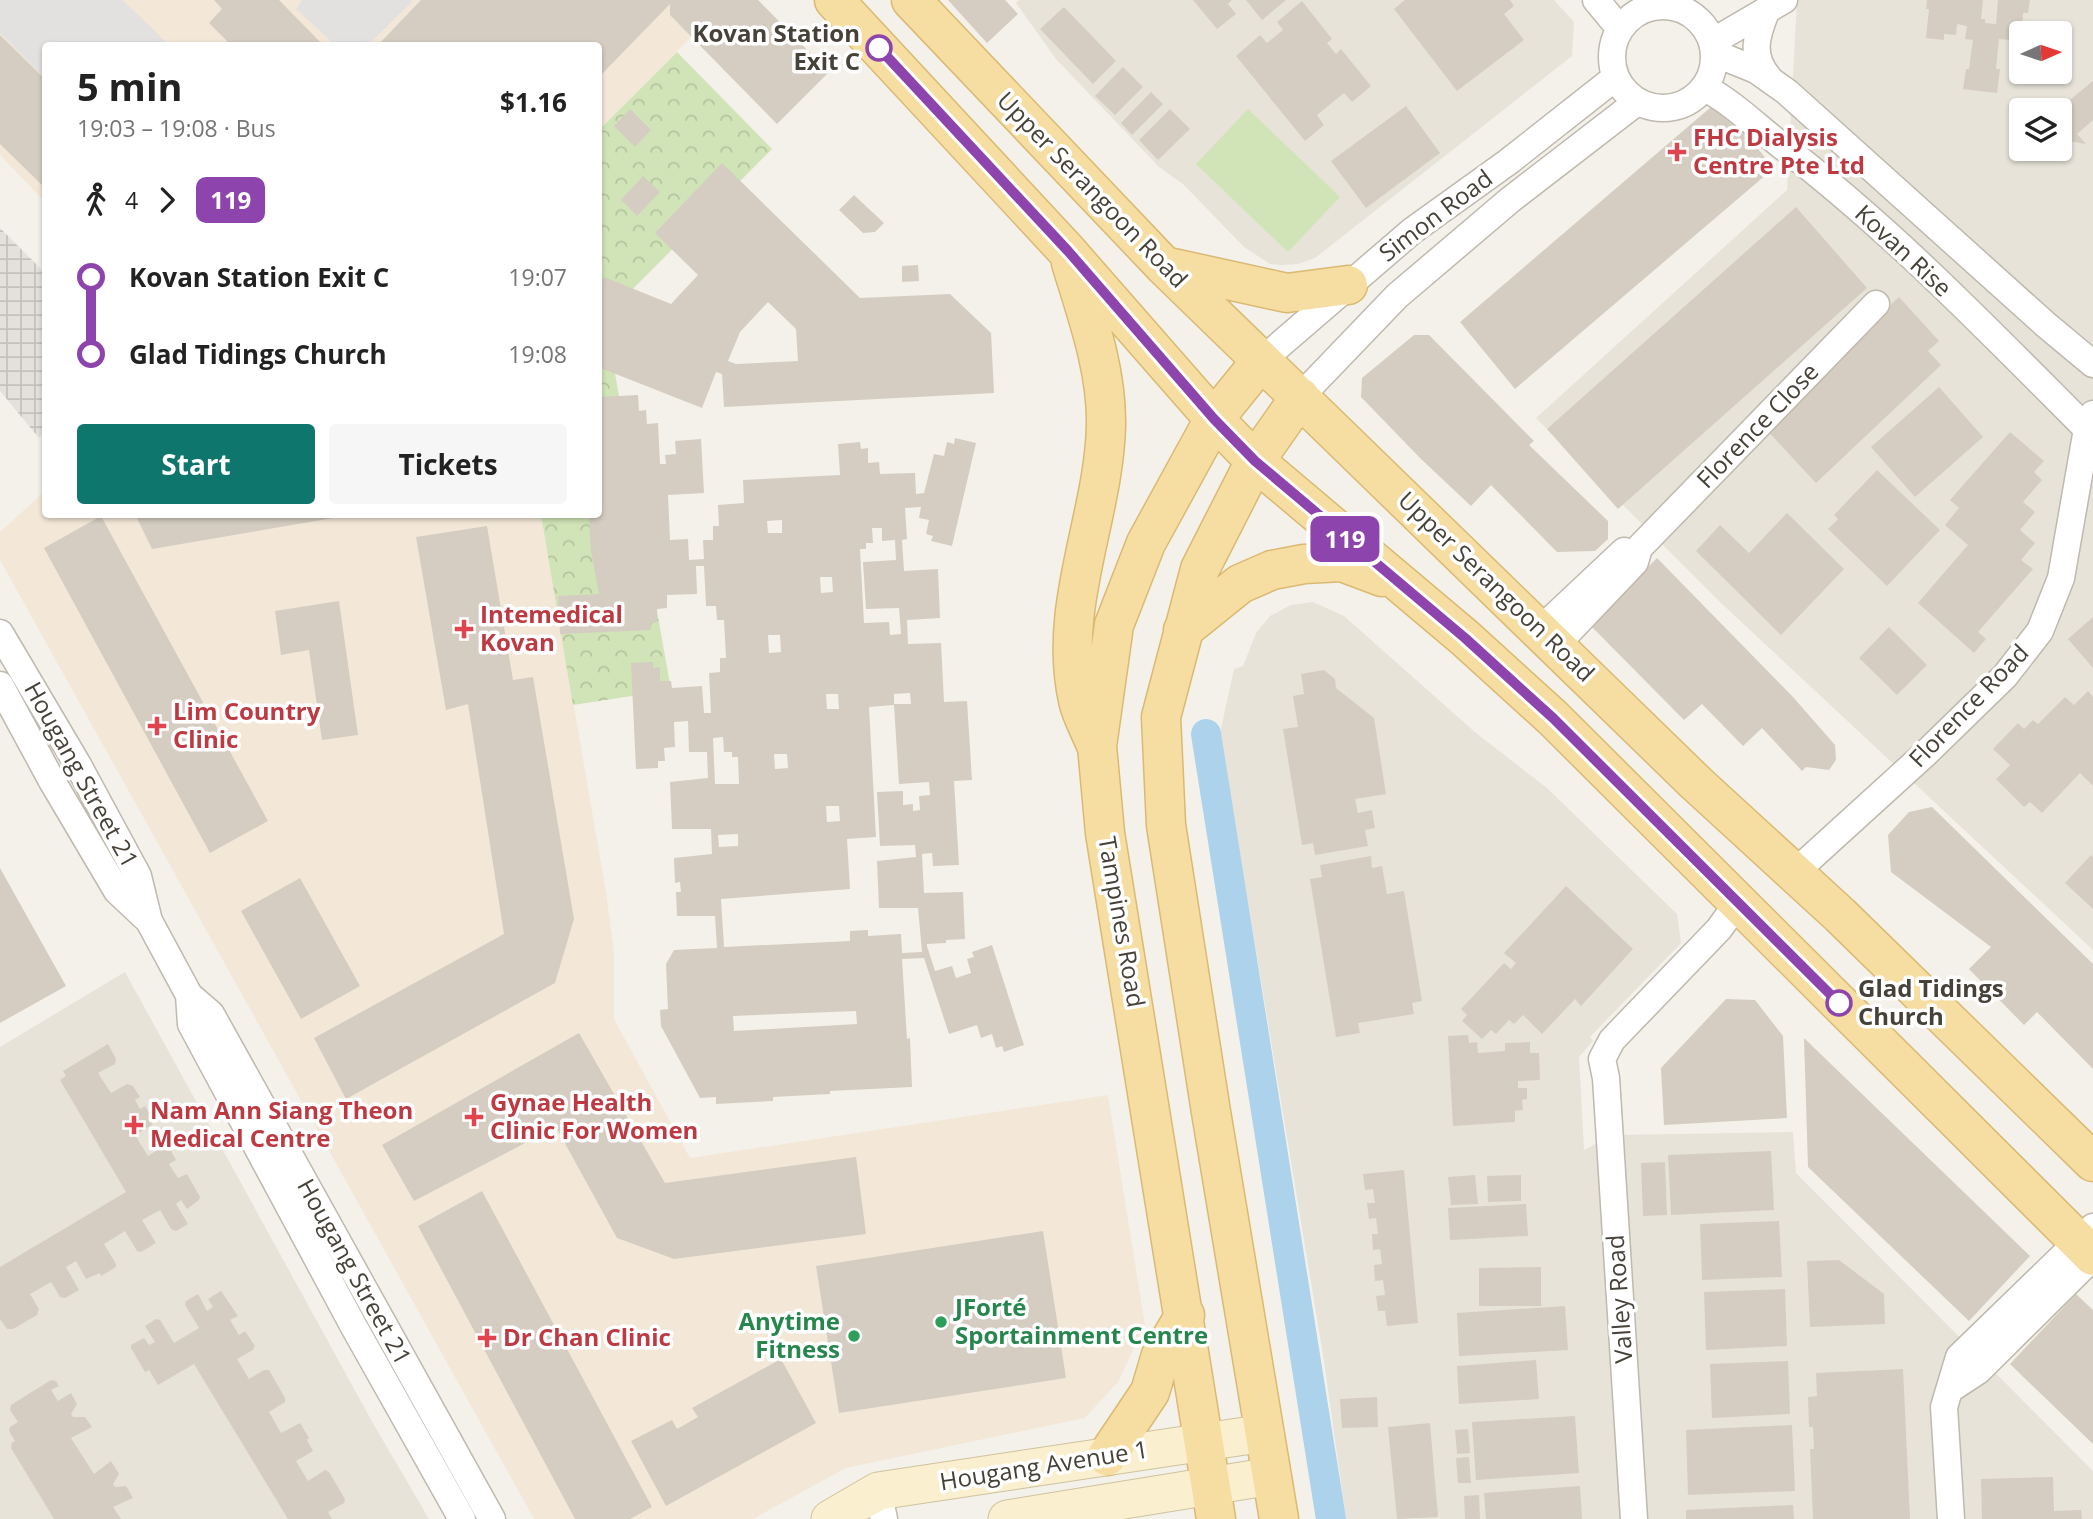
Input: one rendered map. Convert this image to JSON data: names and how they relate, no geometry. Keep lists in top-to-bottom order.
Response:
{
  "streets": {
    "main road": ["Upper Serangoon Road", "Tampines Road", "Hougang Avenue 1"],
    "street": [
      "Simon Road",
      "Kovan Rise",
      "Florence Close",
      "Florence Road",
      "Hougang Street 21",
      "Valley Road"
    ]
  },
  "crossings": [
    ["Upper Serangoon Road", "Simon Road"],
    ["Upper Serangoon Road", "Florence Close"],
    ["Upper Serangoon Road", "Florence Road"],
    ["Upper Serangoon Road", "Tampines Road"],
    ["Simon Road", "Kovan Rise"],
    ["Simon Road", "Tampines Road"],
    ["Kovan Rise", "Florence Road"],
    ["Tampines Road", "Hougang Avenue 1"]
  ],
  "places": {
    "other": [
      "Kovan Station Exit C",
      "Glad Tidings Church",
      "JForté Sportainment Centre",
      "Anytime Fitness"
    ],
    "health": [
      "FHC Dialysis Centre Pte Ltd",
      "Intemedical Kovan",
      "Lim Country Clinic",
      "Gynae Health Clinic For Women",
      "Nam Ann Siang Theon Medical Centre",
      "Dr Chan Clinic"
    ]
  },
  "lines": ["bus line 119"],
  "north": "right",
  "page": {
    "on_map": "119",
    "heading": ["5 min", "19:03 – 19:08 · Bus", "$1.16"],
    "legs": ["4", "119"],
    "list": [
      {
        "name": "Kovan Station Exit C",
        "value": "19:07"
      },
      {
        "name": "Glad Tidings Church",
        "value": "19:08"
      }
    ],
    "buttons": ["Start", "Tickets"]
  }
}
